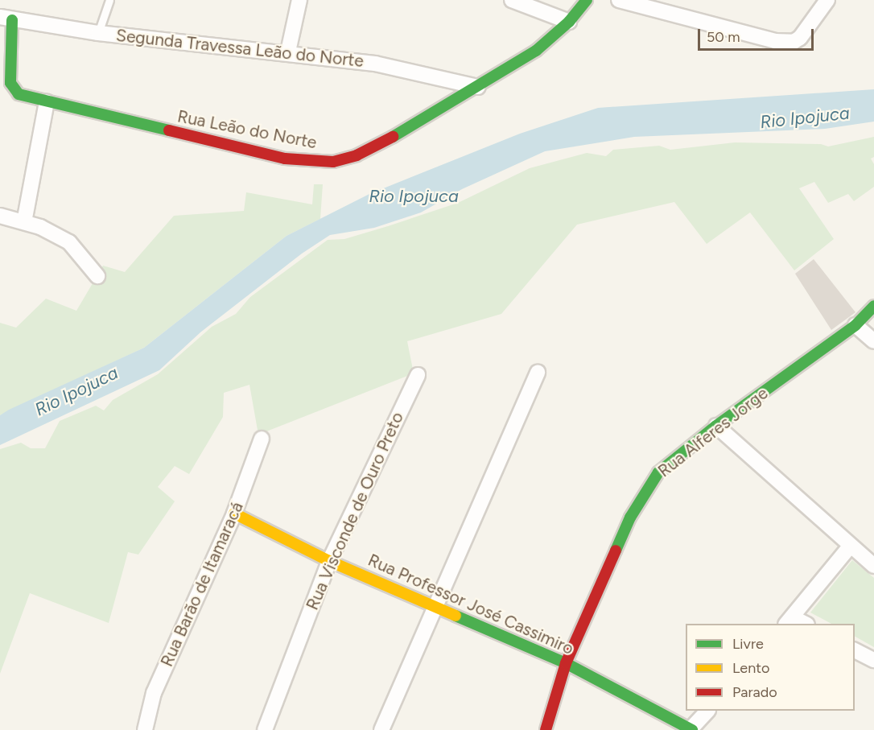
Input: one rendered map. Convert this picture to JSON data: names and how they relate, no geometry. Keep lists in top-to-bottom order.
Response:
{
  "streets": {
    "street": [
      "Segunda Travessa Leão do Norte",
      "Rua Leão do Norte",
      "Rua Alferes Jorge",
      "Rua Visconde de Ouro Preto",
      "Rua Barão de Itamaracá",
      "Rua Professor José Cassimiro"
    ]
  },
  "crossings": [
    ["Segunda Travessa Leão do Norte", "Rua Leão do Norte"],
    ["Rua Alferes Jorge", "Rua Professor José Cassimiro"],
    ["Rua Visconde de Ouro Preto", "Rua Professor José Cassimiro"],
    ["Rua Barão de Itamaracá", "Rua Professor José Cassimiro"]
  ],
  "water": ["Rio Ipojuca"],
  "legend": ["Livre", "Lento", "Parado"],
  "scale_bar": "50 m"
}
